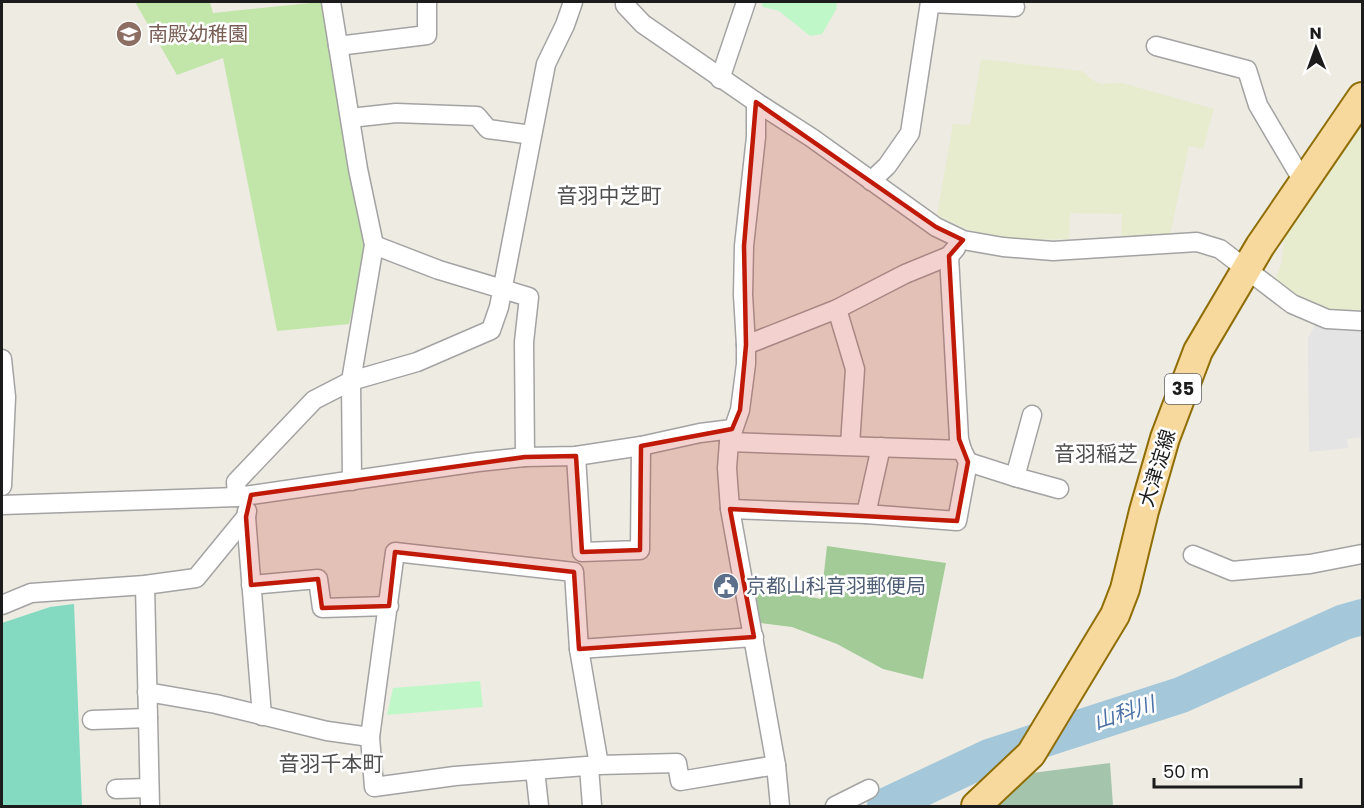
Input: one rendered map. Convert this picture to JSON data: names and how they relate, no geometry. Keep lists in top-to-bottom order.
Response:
{
  "streets": {
    "main road": ["35", "大津淀線"]
  },
  "districts": ["音羽中芝町", "音羽稲芝", "音羽千本町"],
  "water": ["山科川"],
  "places": {
    "school or university": ["南殿幼稚園"],
    "public building": ["京都山科音羽郵便局"]
  },
  "scale_bar": "50 m",
  "north": "top"
}
